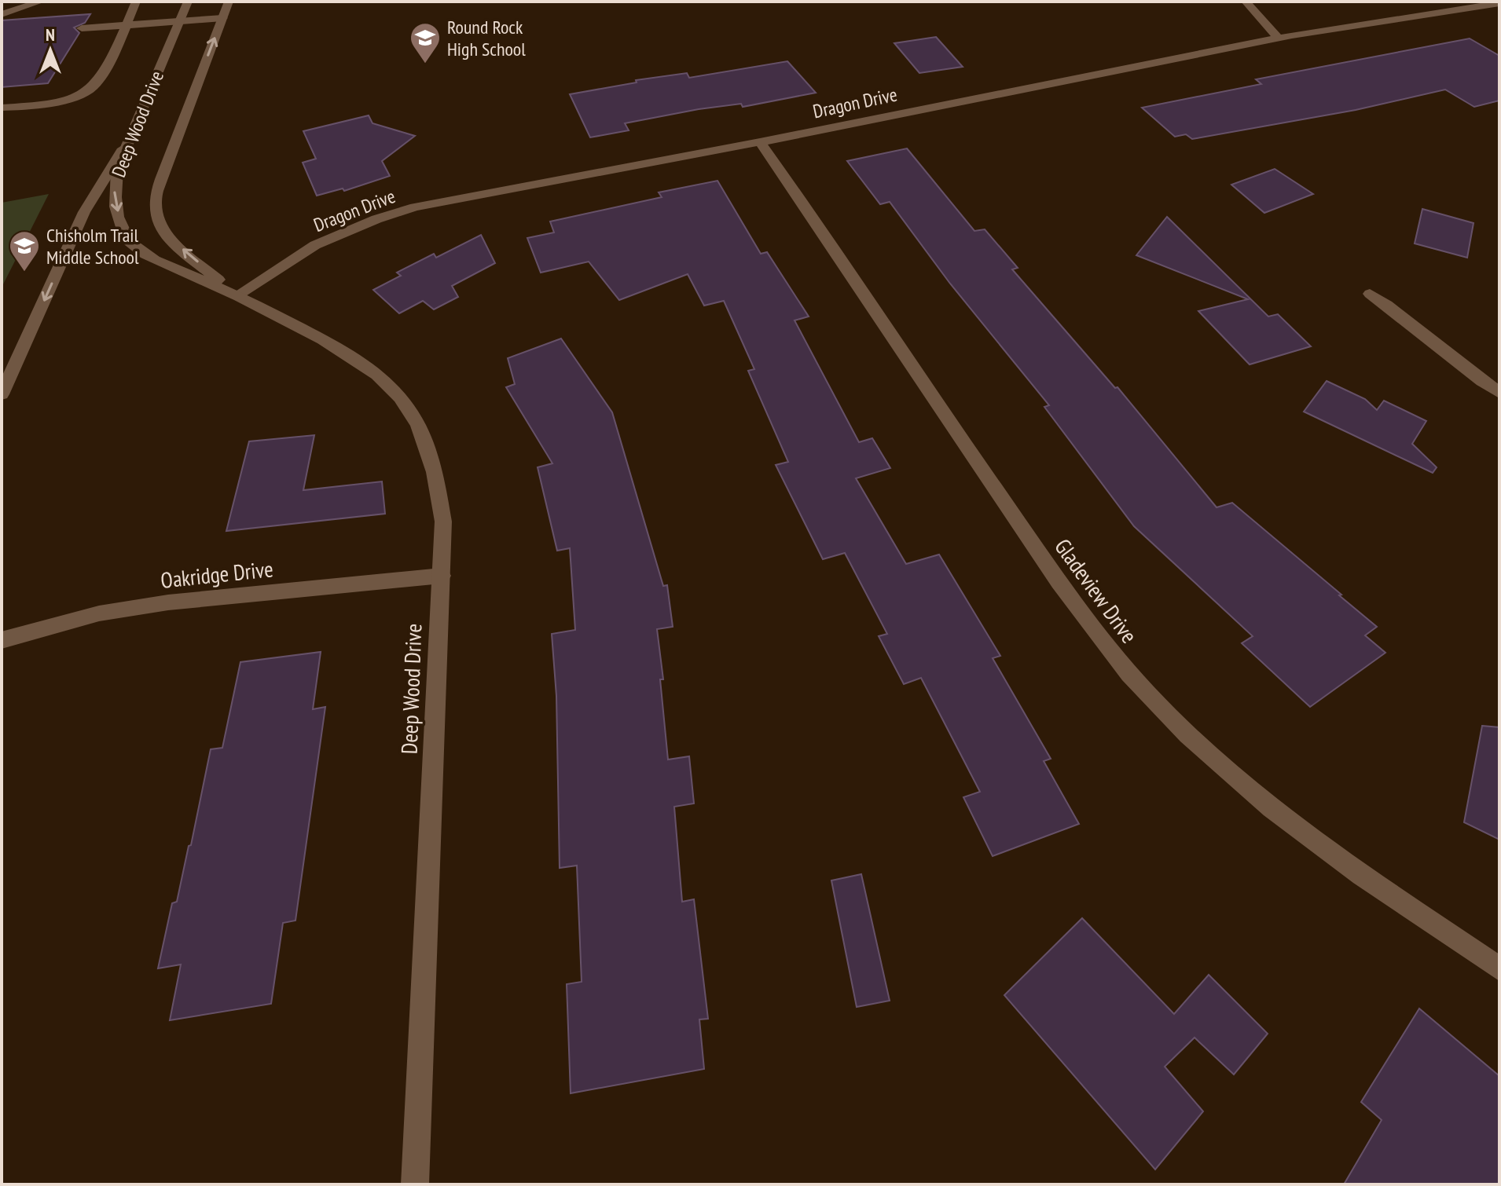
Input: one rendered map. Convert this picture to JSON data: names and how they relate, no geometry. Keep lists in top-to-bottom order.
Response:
{
  "streets": {
    "street": [
      "Dragon Drive",
      "Deep Wood Drive",
      "Oakridge Drive",
      "Gladeview Drive"
    ]
  },
  "crossings": [
    ["Dragon Drive", "Deep Wood Drive"],
    ["Dragon Drive", "Gladeview Drive"],
    ["Deep Wood Drive", "Oakridge Drive"]
  ],
  "places": {
    "school or university": ["Round Rock High School", "Chisholm Trail Middle School"]
  },
  "north": "top"
}
